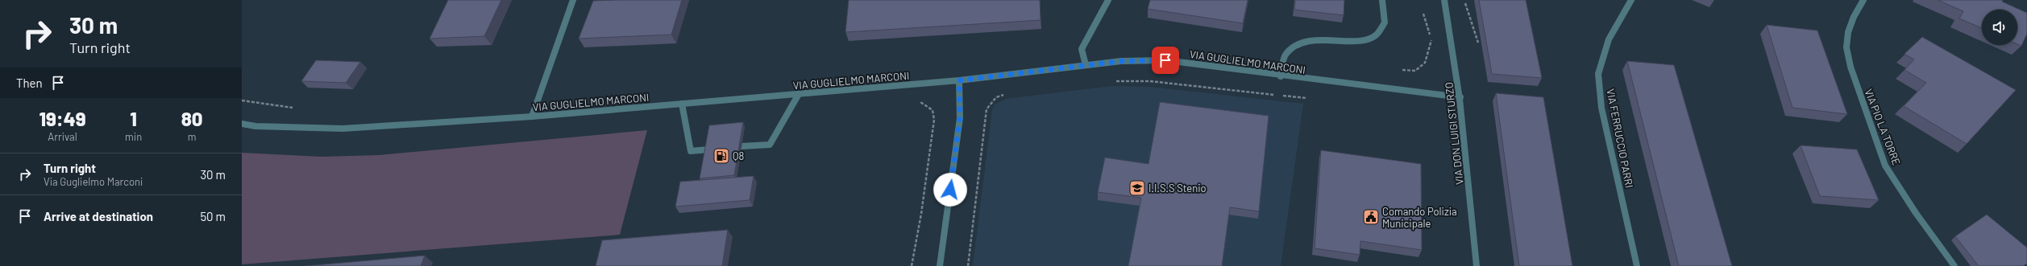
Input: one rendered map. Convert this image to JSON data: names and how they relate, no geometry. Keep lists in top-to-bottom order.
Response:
{
  "streets": {
    "street": [
      "VIA GUGLIELMO MARCONI",
      "VIA PIO LA TORRE",
      "VIA DON LUIGI STURZO",
      "VIA FERRUCCIO PARRI"
    ]
  },
  "crossings": [
    ["VIA GUGLIELMO MARCONI", "VIA DON LUIGI STURZO"]
  ],
  "places": {
    "fuel station": ["Q8"],
    "school or university": ["I.I.S.S Stenio"],
    "public building": ["Comando Polizia Municipale"]
  },
  "page": {
    "turn": ["30 m", "Turn right"],
    "then": "Then",
    "eta": [
      "19:49",
      "Arrival",
      "1",
      "min",
      "80",
      "m"
    ],
    "list": [
      {
        "name": "Turn right",
        "note": "Via Guglielmo Marconi",
        "value": "30 m"
      },
      {
        "name": "Arrive at destination",
        "value": "50 m"
      }
    ]
  }
}
